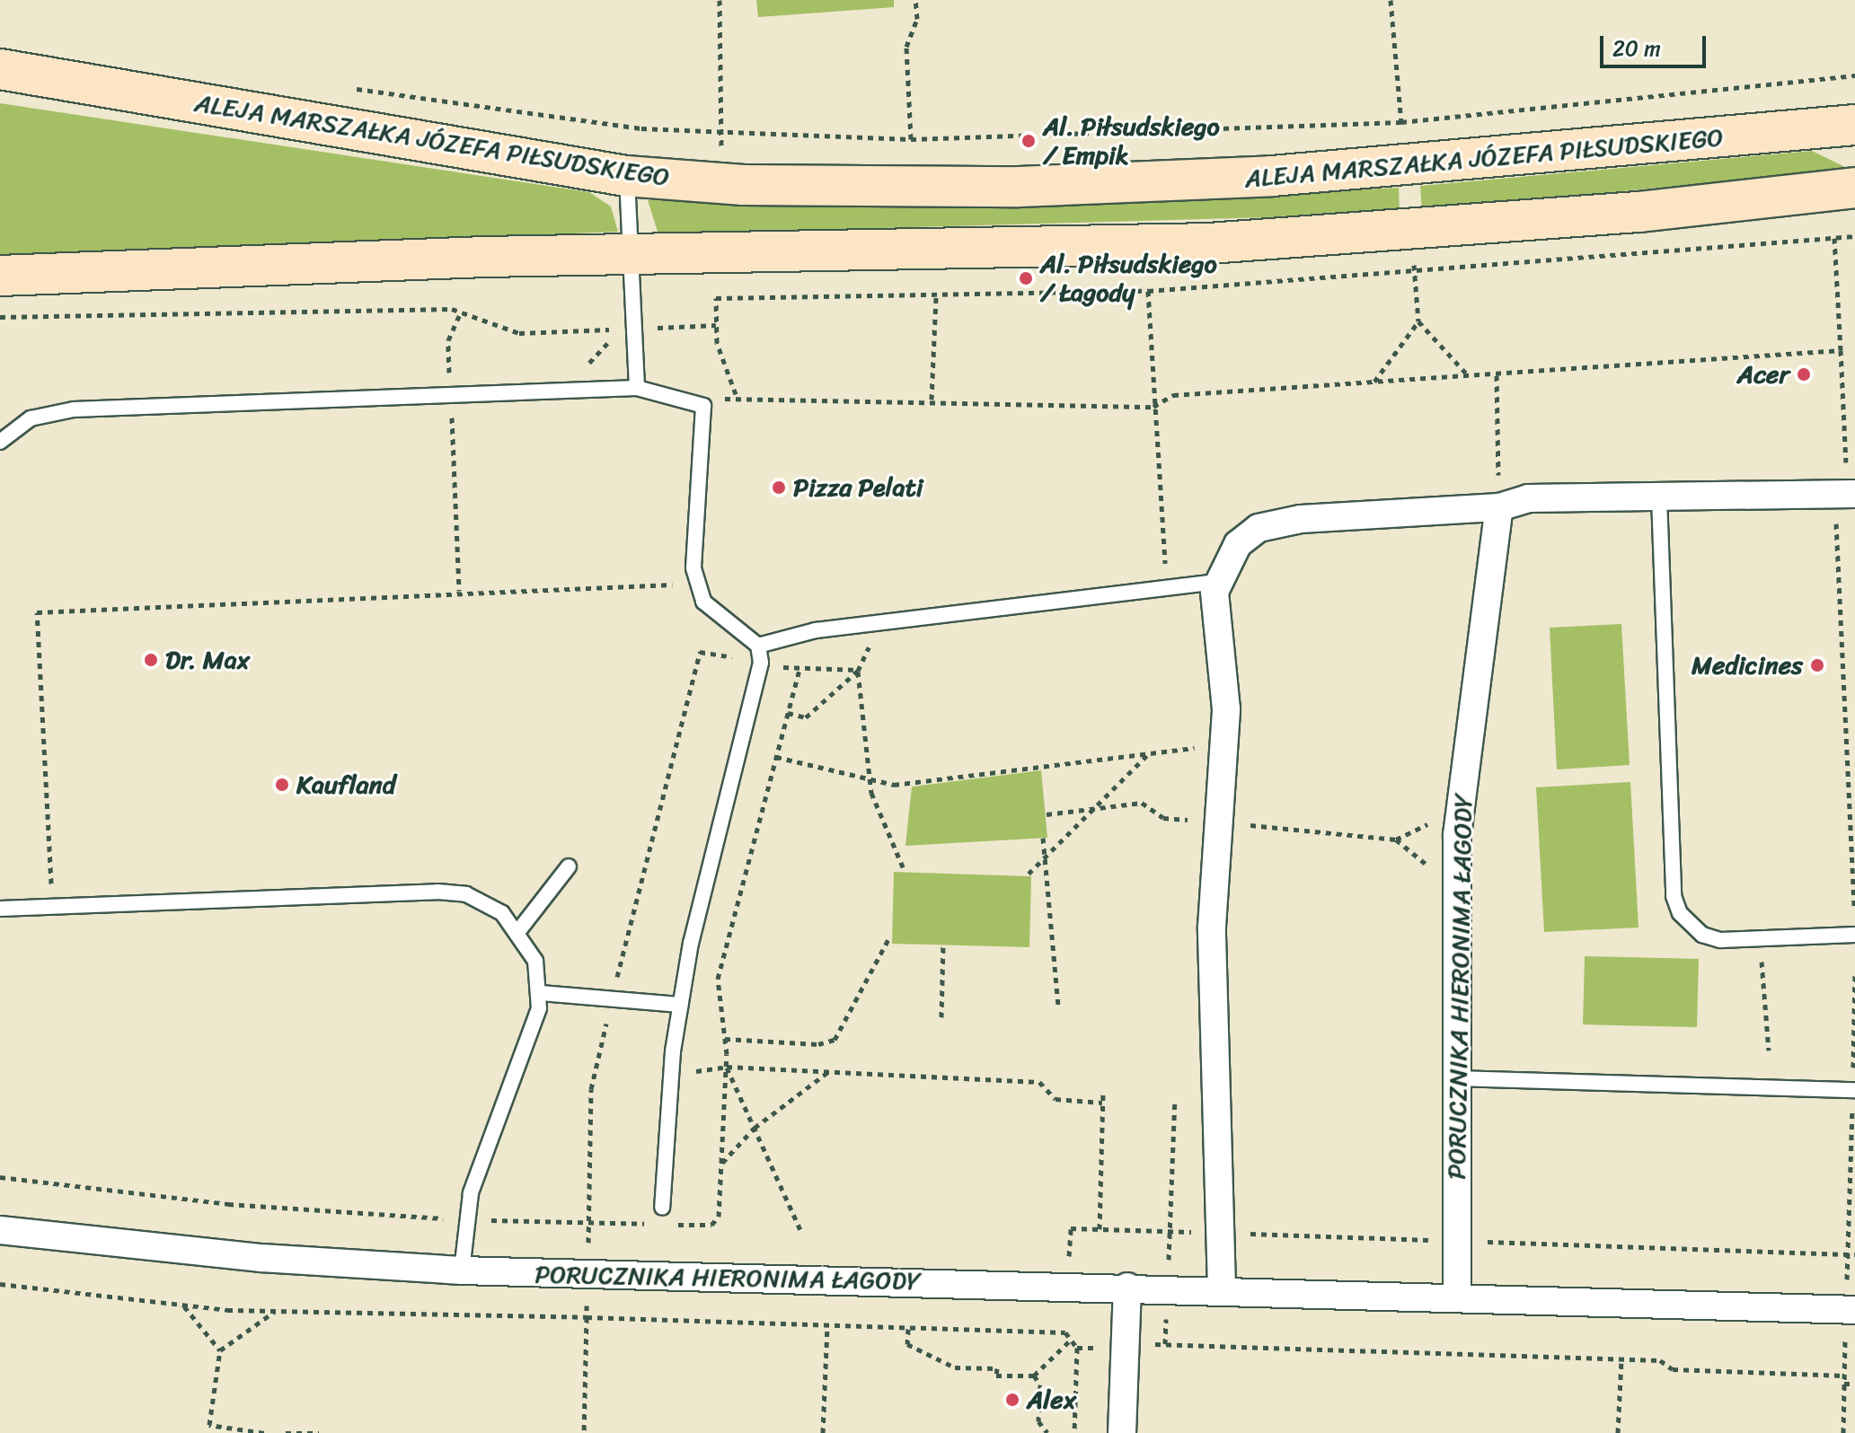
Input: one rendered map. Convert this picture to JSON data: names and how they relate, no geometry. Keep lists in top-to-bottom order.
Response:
{
  "streets": {
    "street": ["ALEJA MARSZAŁKA JÓZEFA PIŁSUDSKIEGO", "PORUCZNIKA HIERONIMA ŁAGODY"]
  },
  "places": [
    "Al. Piłsudskiego / Empik",
    "Al. Piłsudskiego / Łagody",
    "Acer",
    "Pizza Pelati",
    "Dr. Max",
    "Medicines",
    "Kaufland",
    "Alex"
  ],
  "scale_bar": "20 m"
}
